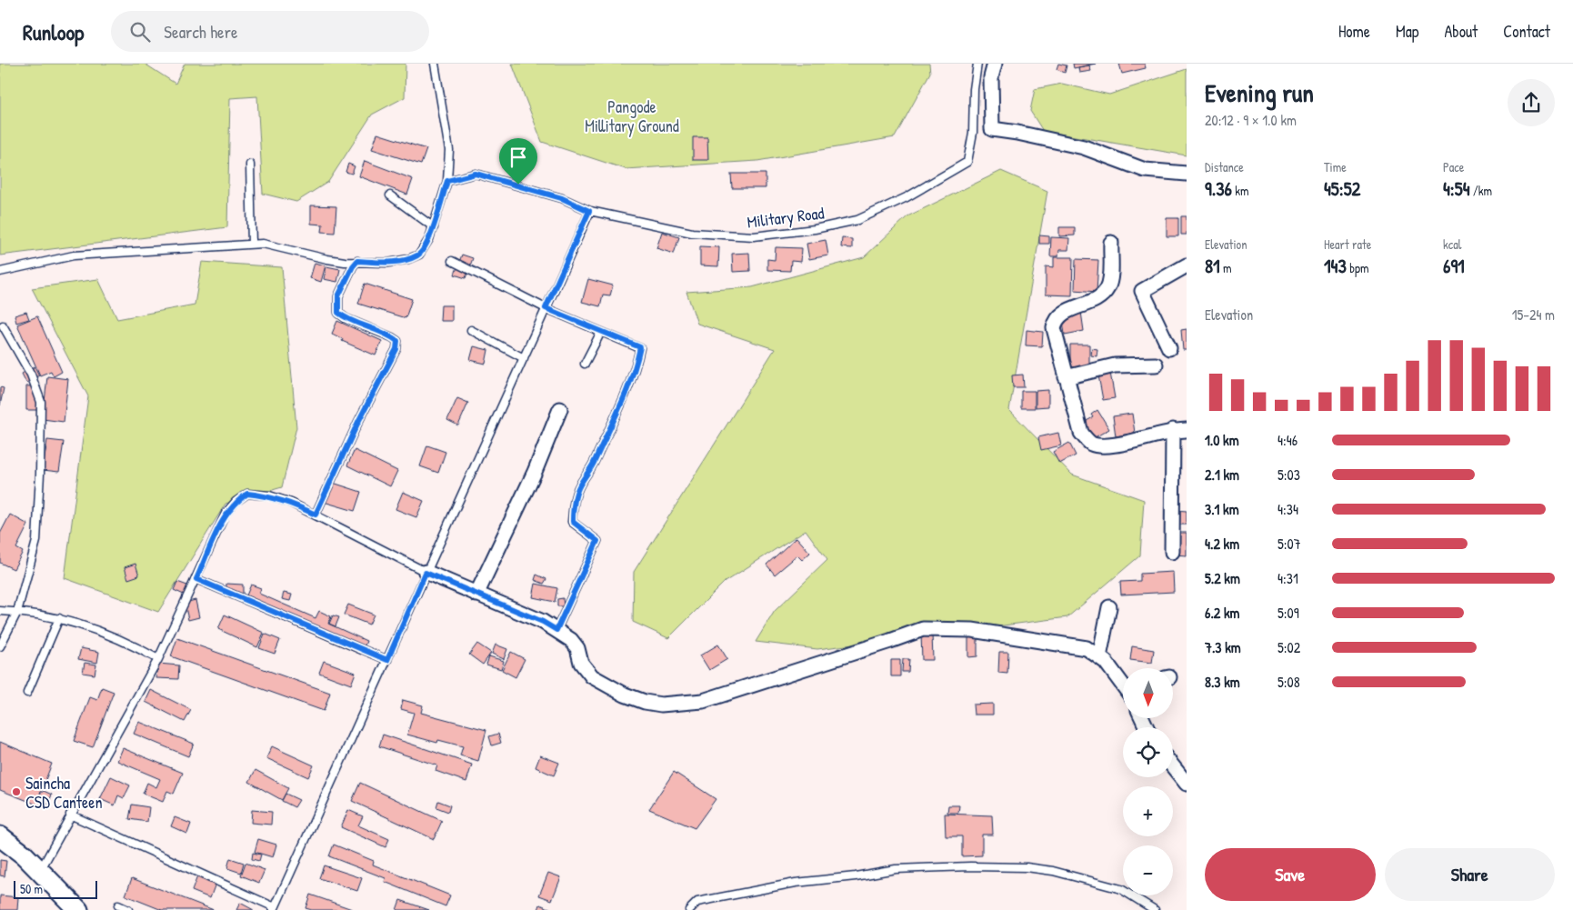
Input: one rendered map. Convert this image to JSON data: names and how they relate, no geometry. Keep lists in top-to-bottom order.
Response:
{
  "streets": {
    "lane": ["Military Road"]
  },
  "parks": ["Pangode Millitary Ground"],
  "places": ["Saincha CSD Canteen"],
  "scale_bar": "50 m",
  "north": "bottom",
  "page": {
    "header": "Runloop",
    "search": "Search here",
    "nav": [
      "Home",
      "Map",
      "About",
      "Contact"
    ],
    "heading": ["Evening run", "20:12 · 9 × 1.0 km"],
    "stats": [
      ["Distance", "9.36 km"],
      ["Time", "45:52"],
      ["Pace", "4:54 /km"],
      ["Elevation", "81 m"],
      ["Heart rate", "143 bpm"],
      ["kcal", "691"]
    ],
    "chart": ["Elevation", "15–24 m"],
    "list": [
      {
        "name": "1.0 km",
        "note": "4:46"
      },
      {
        "name": "2.1 km",
        "note": "5:03"
      },
      {
        "name": "3.1 km",
        "note": "4:34"
      },
      {
        "name": "4.2 km",
        "note": "5:07"
      },
      {
        "name": "5.2 km",
        "note": "4:31"
      },
      {
        "name": "6.2 km",
        "note": "5:09"
      },
      {
        "name": "7.3 km",
        "note": "5:02"
      },
      {
        "name": "8.3 km",
        "note": "5:08"
      }
    ],
    "map_buttons": ["+", "−"],
    "buttons": ["Save", "Share"],
    "scale": "50 m"
  }
}
